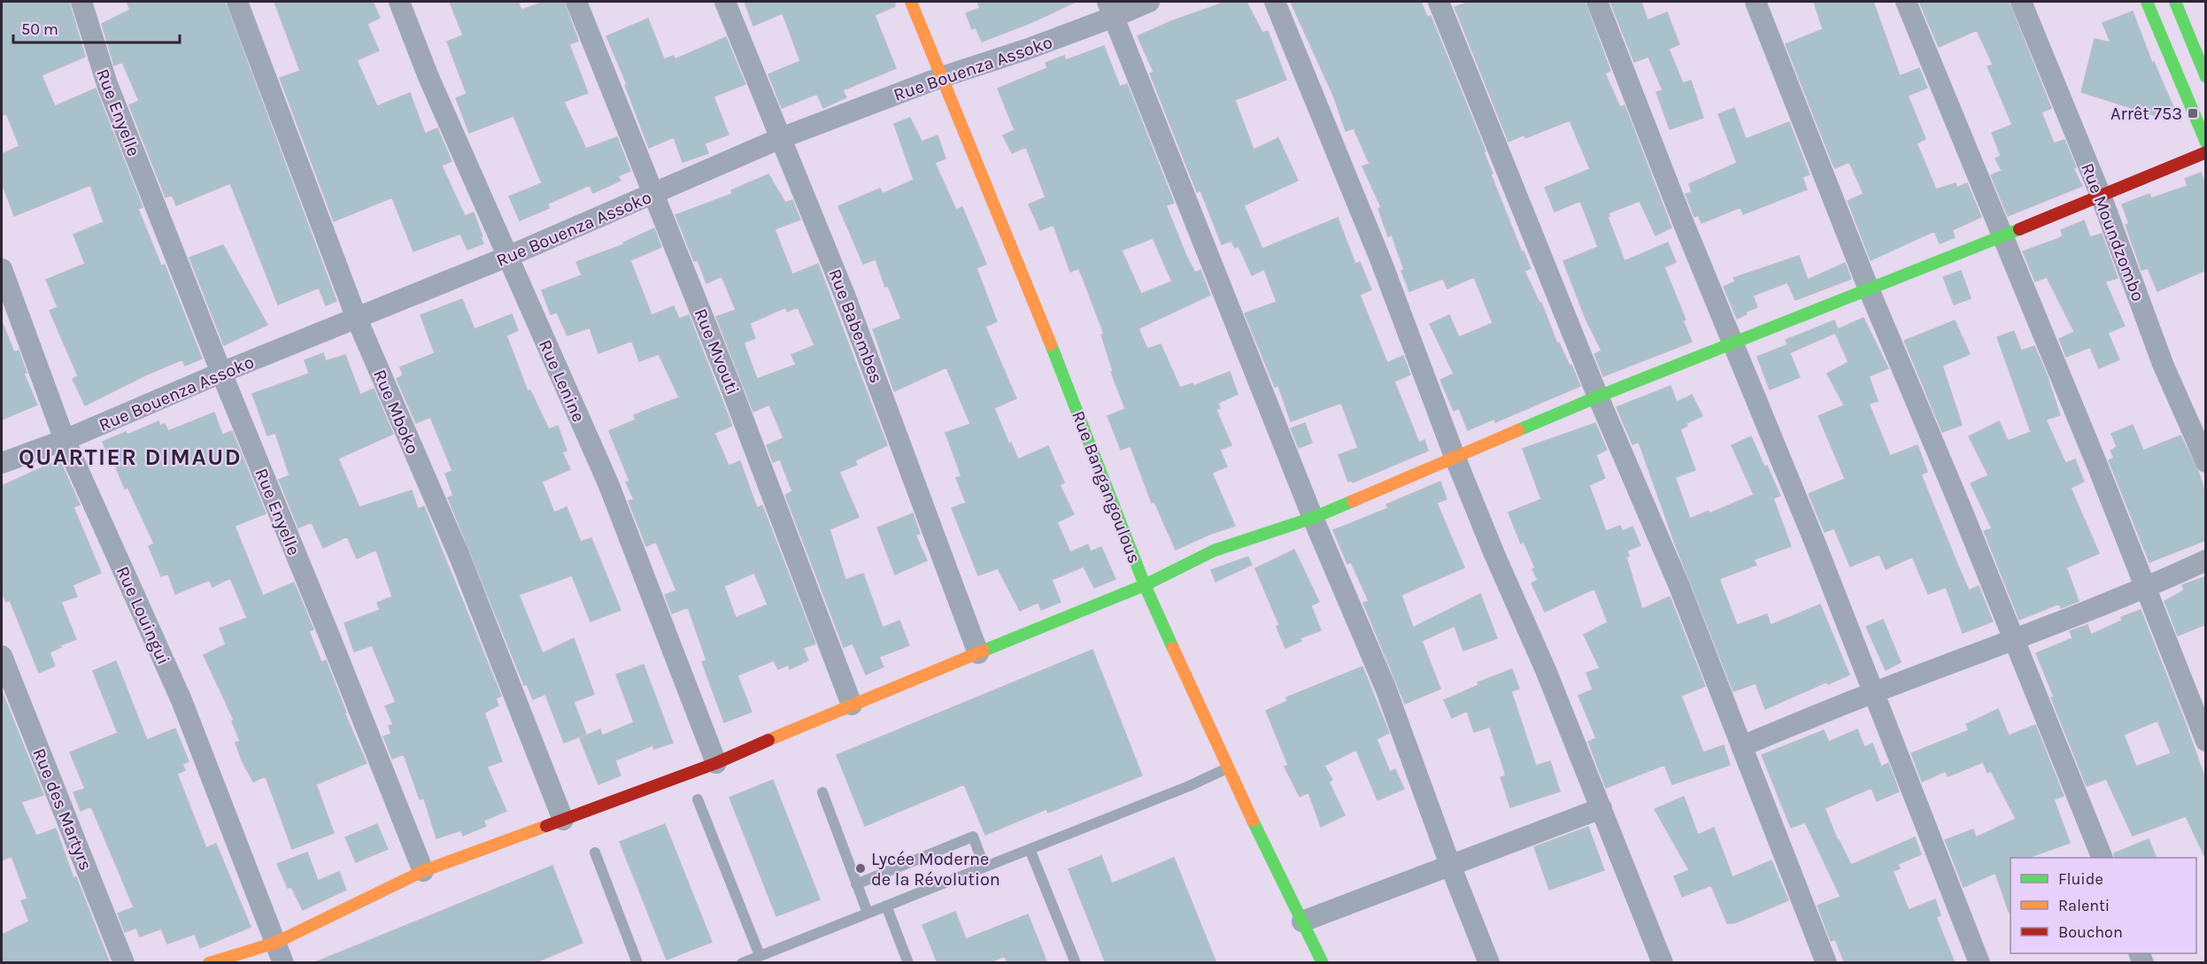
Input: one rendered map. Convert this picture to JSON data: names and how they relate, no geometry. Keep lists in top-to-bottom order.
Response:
{
  "streets": {
    "street": [
      "Rue Bouenza Assoko",
      "Rue Enyelle",
      "Rue Moundzombo",
      "Rue Babembes",
      "Rue Mvouti",
      "Rue Lenine",
      "Rue Mboko",
      "Rue Bangangoulous",
      "Rue Louingui",
      "Rue des Martyrs"
    ]
  },
  "crossings": [
    ["Rue Bouenza Assoko", "Rue Enyelle"],
    ["Rue Bouenza Assoko", "Rue Babembes"],
    ["Rue Bouenza Assoko", "Rue Mvouti"],
    ["Rue Bouenza Assoko", "Rue Lenine"],
    ["Rue Bouenza Assoko", "Rue Mboko"],
    ["Rue Bouenza Assoko", "Rue Bangangoulous"],
    ["Rue Bouenza Assoko", "Rue Louingui"]
  ],
  "districts": ["QUARTIER DIMAUD"],
  "places": {
    "transit": ["Arrêt 753"],
    "other": ["Lycée Moderne de la Révolution"]
  },
  "legend": ["Fluide", "Ralenti", "Bouchon"],
  "scale_bar": "50 m"
}
